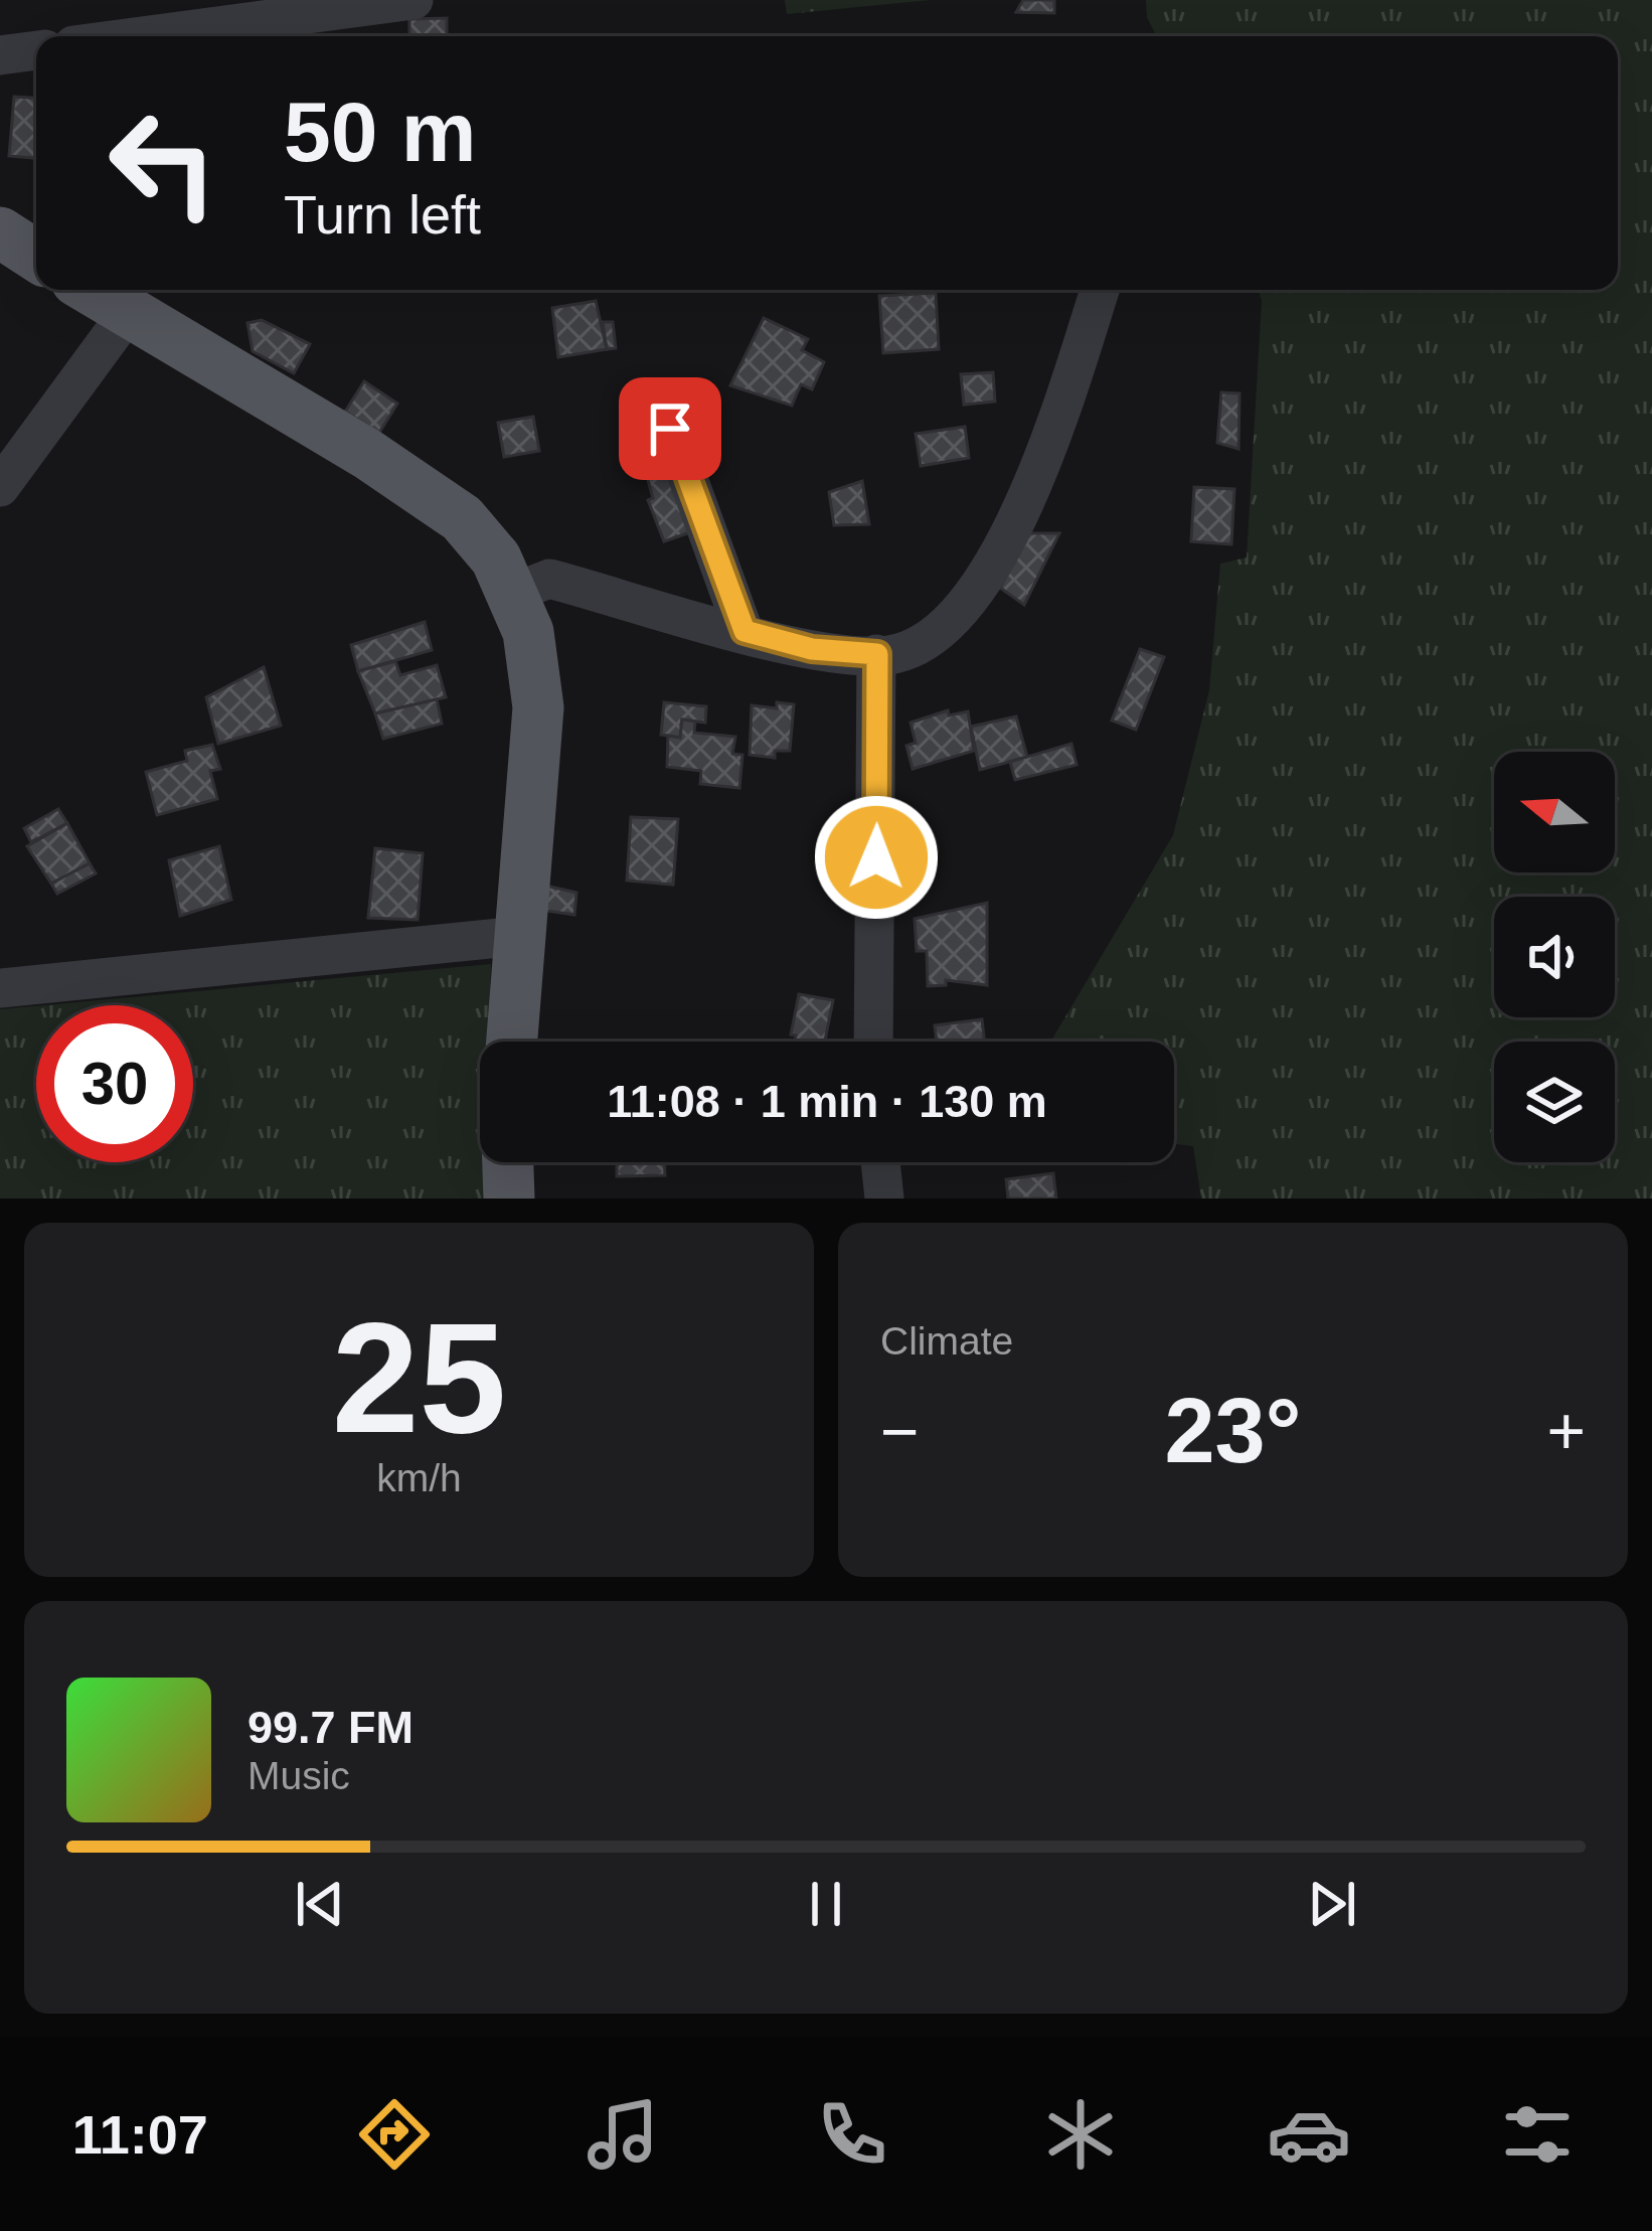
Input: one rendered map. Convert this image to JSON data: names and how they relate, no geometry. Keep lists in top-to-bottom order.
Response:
{
  "north": "left",
  "page": {
    "turn": ["50 m", "Turn left"],
    "limit": "30",
    "trip": "11:08 · 1 min · 130 m",
    "tile": [
      ["25", "km/h"],
      "Climate"
    ],
    "heat": ["−", "23°", "+"],
    "song": ["99.7 FM", "Music"],
    "tabs": "11:07"
  }
}
